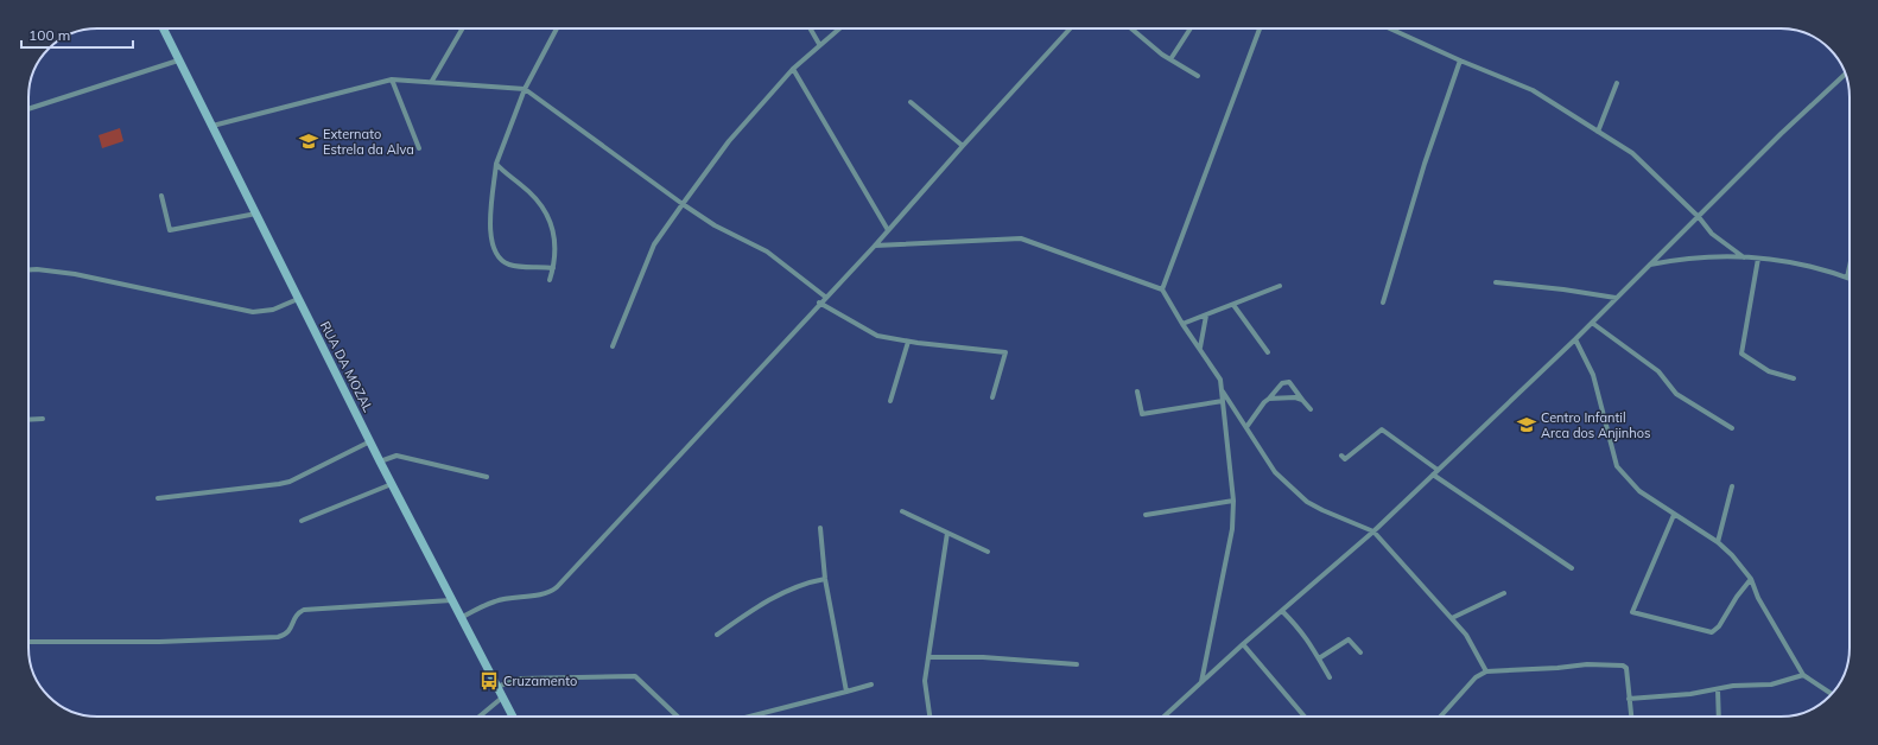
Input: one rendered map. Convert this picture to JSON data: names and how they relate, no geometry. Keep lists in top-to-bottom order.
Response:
{
  "streets": {
    "main road": ["RUA DA MOZAL"]
  },
  "places": {
    "school or university": ["Externato Estrela da Alva", "Centro Infantil Arca dos Anjinhos"],
    "bus stop": ["Cruzamento"]
  },
  "scale_bar": "100 m"
}
